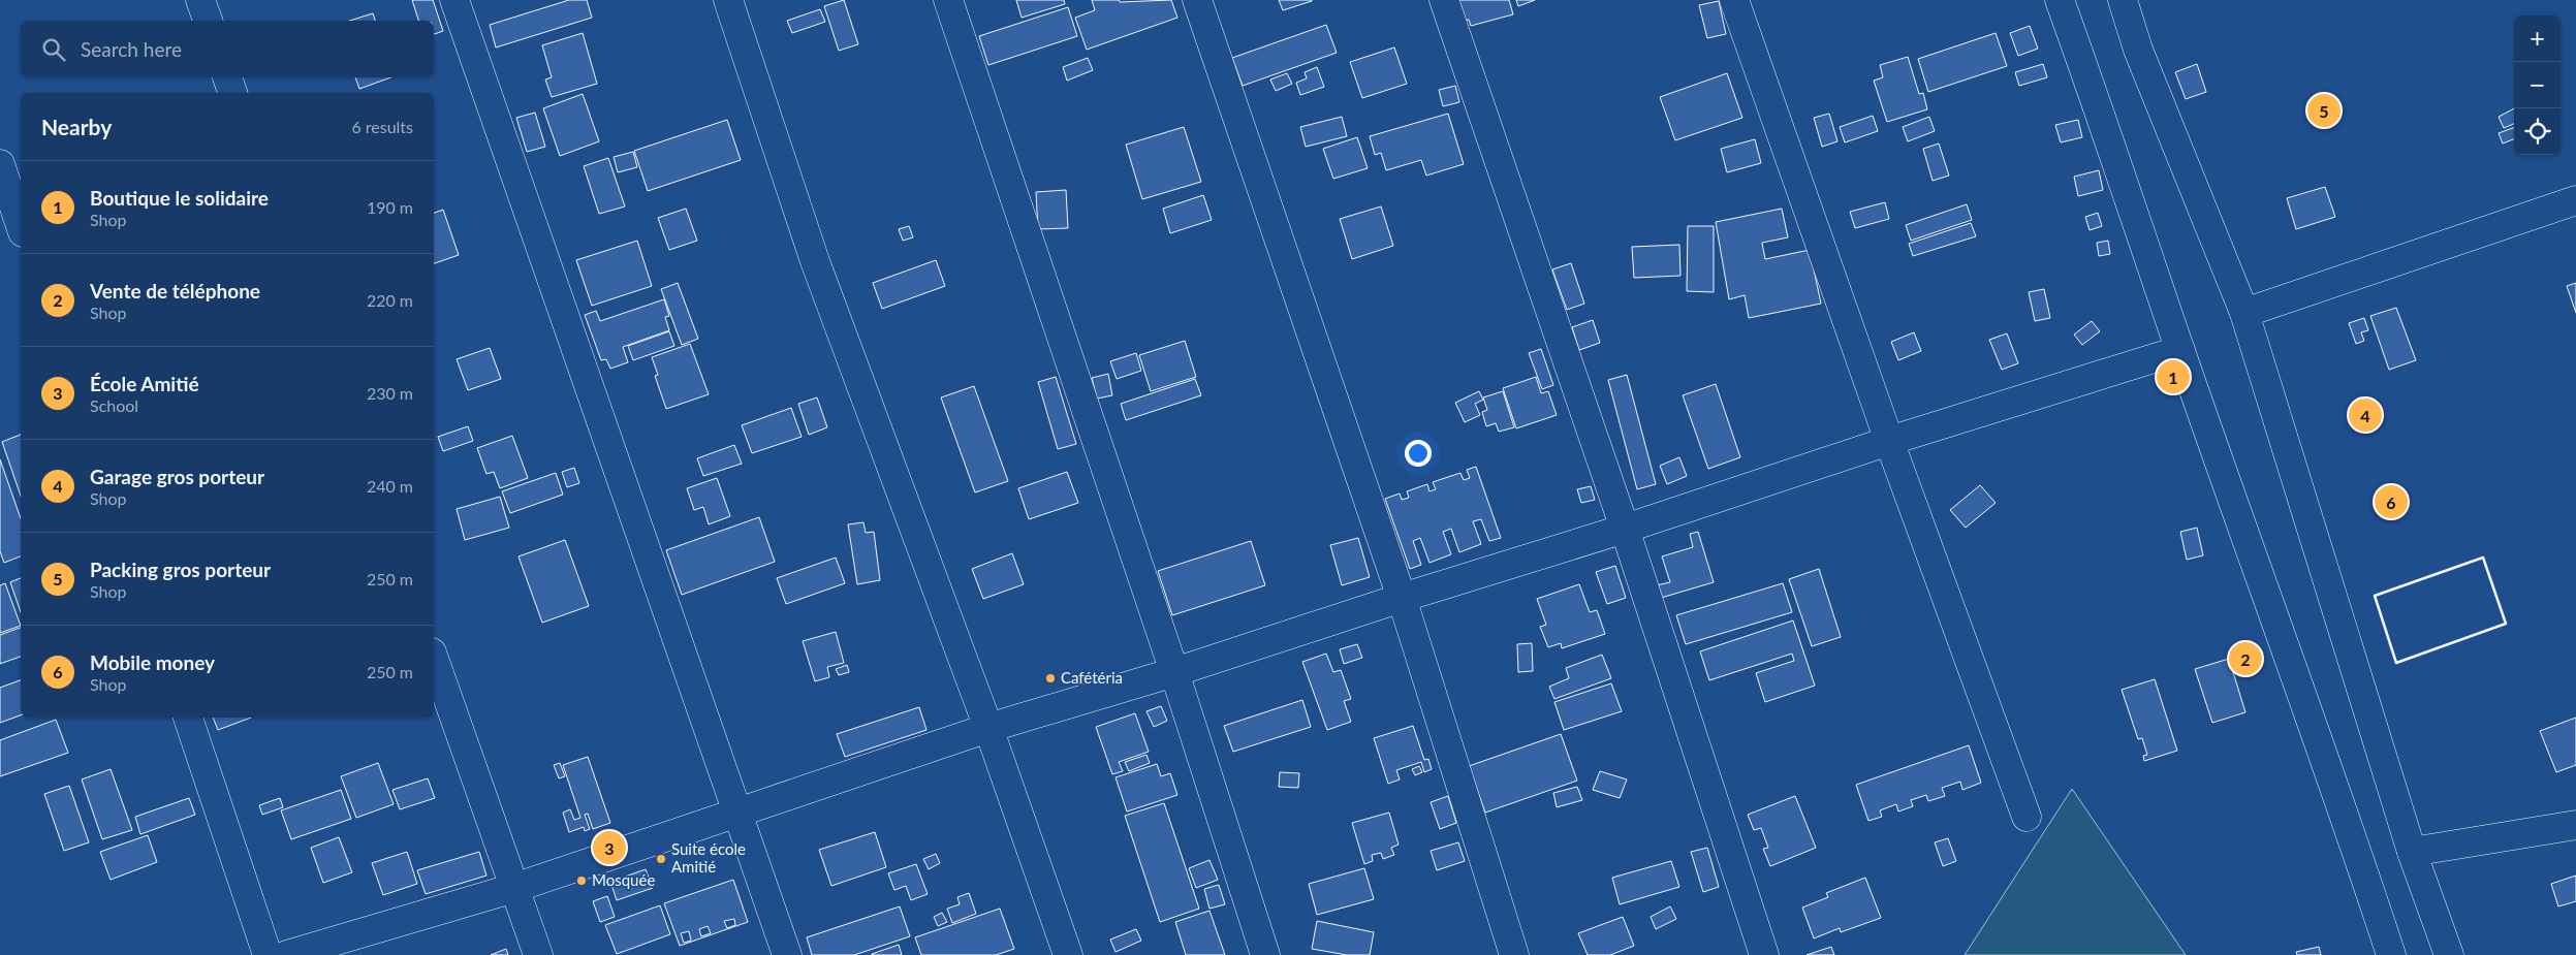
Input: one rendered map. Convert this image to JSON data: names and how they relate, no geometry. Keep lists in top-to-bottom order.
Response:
{
  "places": ["Cafétéria", "Suite école Amitié", "Mosquée"],
  "page": {
    "map_buttons": ["+", "−"],
    "search": "Search here",
    "pins": [
      "5",
      "1",
      "4",
      "6",
      "2",
      "3"
    ],
    "heading": ["Nearby", "6 results"],
    "list": [
      {
        "mark": "1",
        "name": "Boutique le solidaire",
        "note": "Shop",
        "value": "190 m"
      },
      {
        "mark": "2",
        "name": "Vente de téléphone",
        "note": "Shop",
        "value": "220 m"
      },
      {
        "mark": "3",
        "name": "École Amitié",
        "note": "School",
        "value": "230 m"
      },
      {
        "mark": "4",
        "name": "Garage gros porteur",
        "note": "Shop",
        "value": "240 m"
      },
      {
        "mark": "5",
        "name": "Packing gros porteur",
        "note": "Shop",
        "value": "250 m"
      },
      {
        "mark": "6",
        "name": "Mobile money",
        "note": "Shop",
        "value": "250 m"
      }
    ]
  }
}
